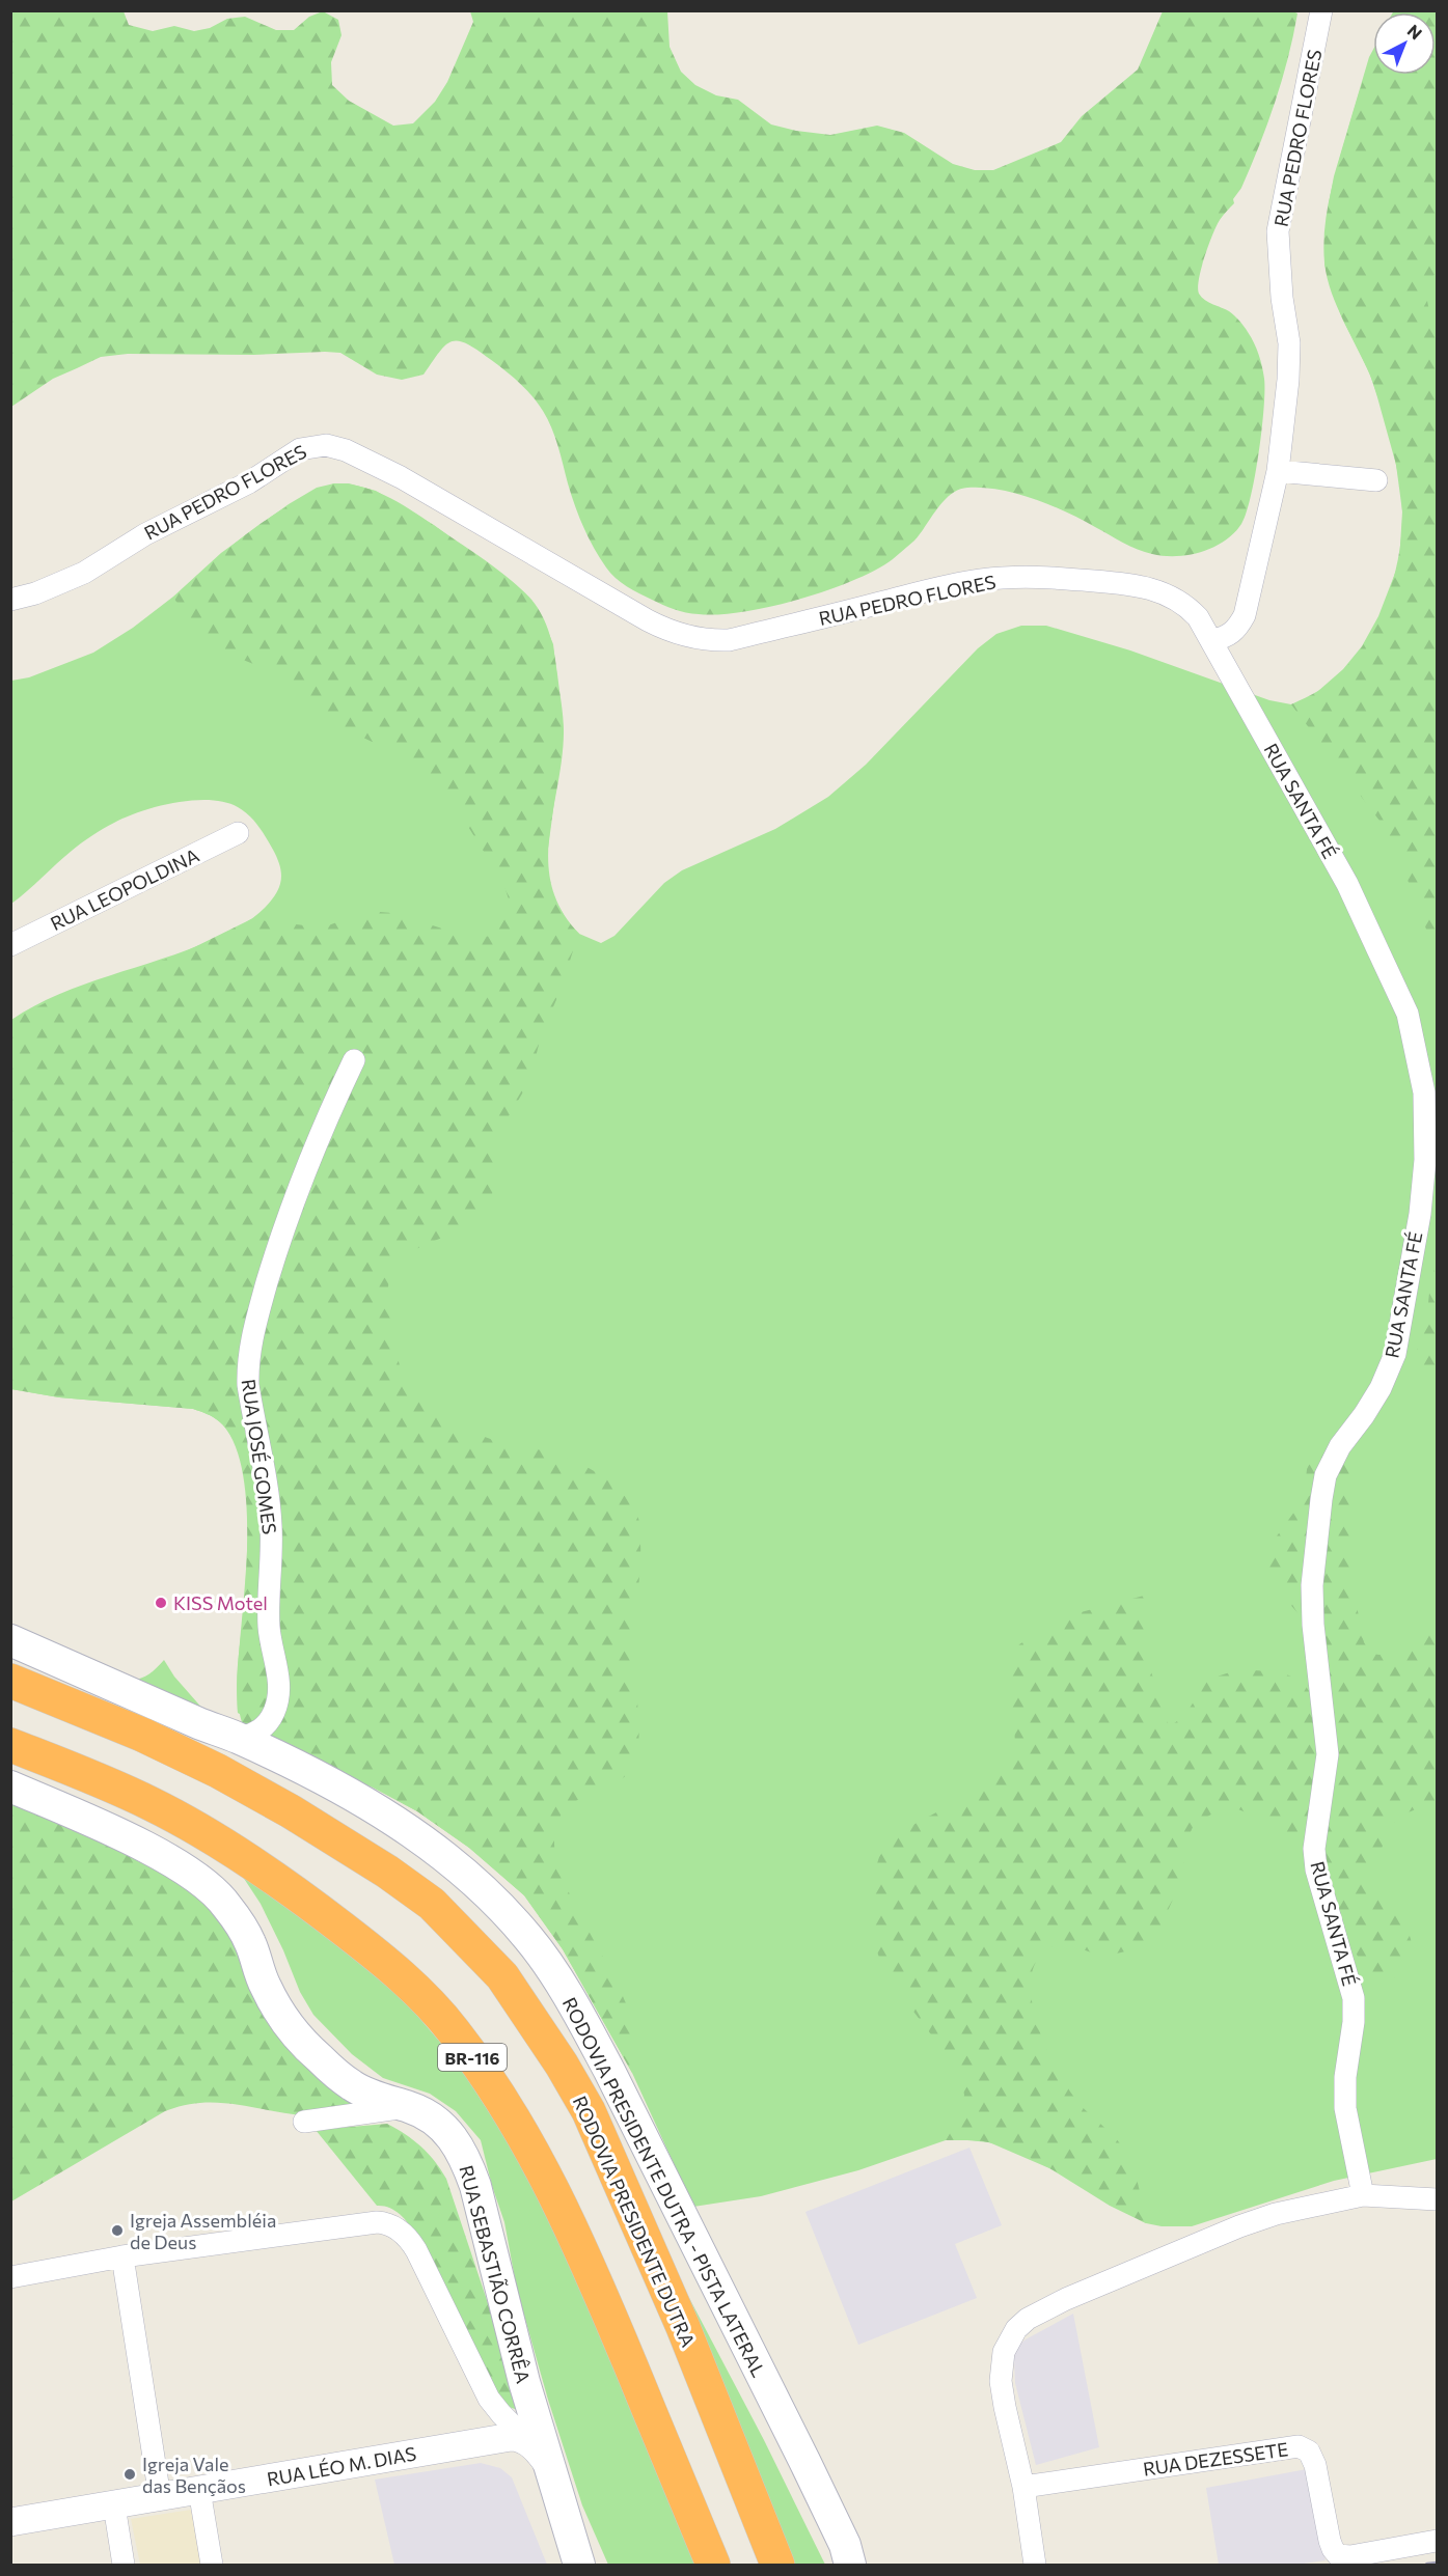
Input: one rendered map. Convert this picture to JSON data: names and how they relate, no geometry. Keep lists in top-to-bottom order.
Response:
{
  "streets": {
    "highway": ["BR-116", "RODOVIA PRESIDENTE DUTRA"],
    "main road": ["RODOVIA PRESIDENTE DUTRA - PISTA LATERAL", "RUA SEBASTIÃO CORRÊA"],
    "street": [
      "RUA PEDRO FLORES",
      "RUA SANTA FÉ",
      "RUA LEOPOLDINA",
      "RUA JOSÉ GOMES",
      "RUA DEZESSETE",
      "RUA LÉO M. DIAS"
    ]
  },
  "crossings": [
    ["RUA PEDRO FLORES", "RUA SANTA FÉ"],
    ["RUA JOSÉ GOMES", "RODOVIA PRESIDENTE DUTRA - PISTA LATERAL"],
    ["RUA SEBASTIÃO CORRÊA", "RUA LÉO M. DIAS"]
  ],
  "places": ["KISS Motel", "Igreja Assembléia de Deus", "Igreja Vale das Bençãos"],
  "north": "top right"
}
